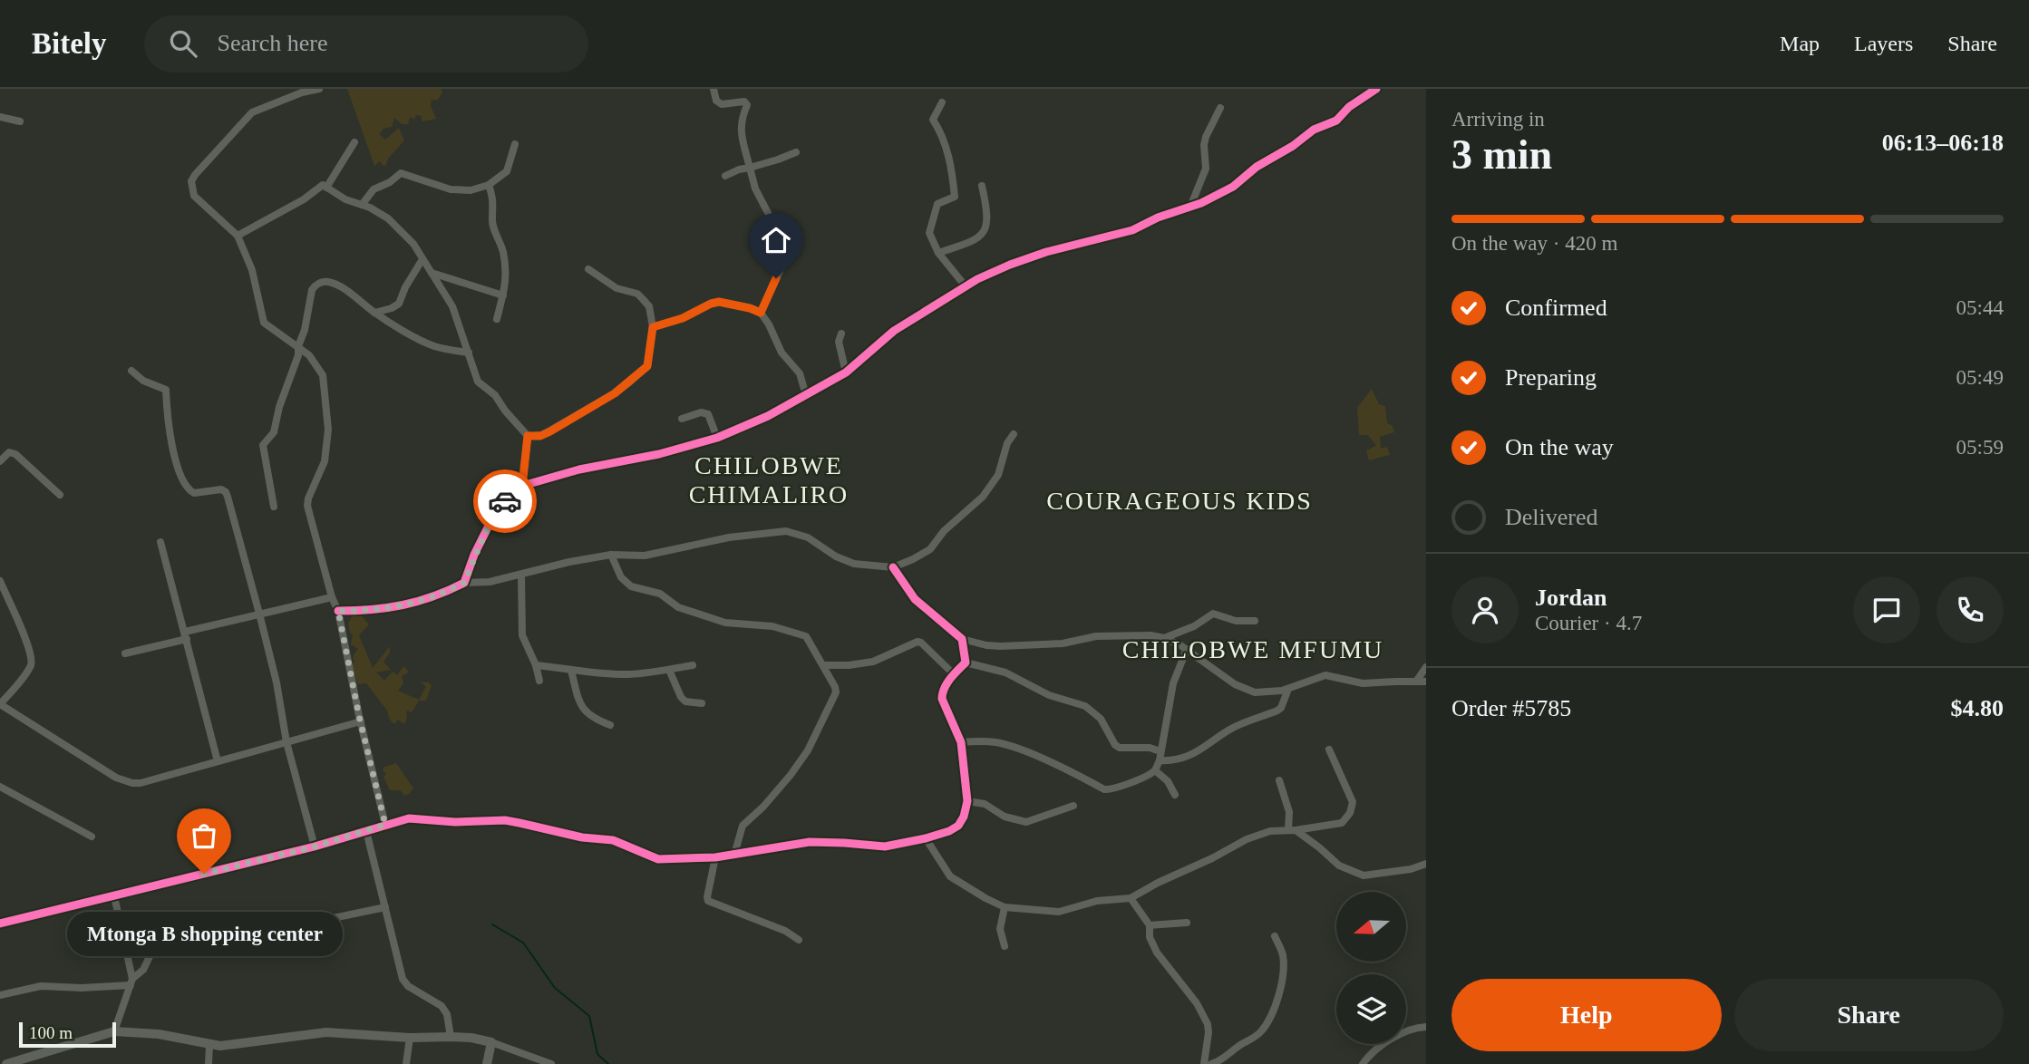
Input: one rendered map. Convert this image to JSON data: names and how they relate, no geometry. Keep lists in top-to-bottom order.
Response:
{
  "districts": ["CHILOBWE CHIMALIRO", "COURAGEOUS KIDS", "CHILOBWE MFUMU"],
  "places": ["Mtonga B shopping center"],
  "scale_bar": "100 m",
  "north": "left",
  "page": {
    "header": "Bitely",
    "search": "Search here",
    "nav": ["Map", "Layers", "Share"],
    "heading": ["3 min", "Arriving in", "06:13–06:18"],
    "panel": [
      "Jordan",
      "Courier · 4.7",
      "Order #5785",
      "$4.80"
    ],
    "bar": "On the way · 420 m",
    "list": [
      ["Confirmed", "05:44"],
      ["Preparing", "05:49"],
      ["On the way", "05:59"],
      "Delivered"
    ],
    "bubble": "Mtonga B shopping center",
    "buttons": ["Help", "Share"],
    "scale": "100 m"
  }
}
